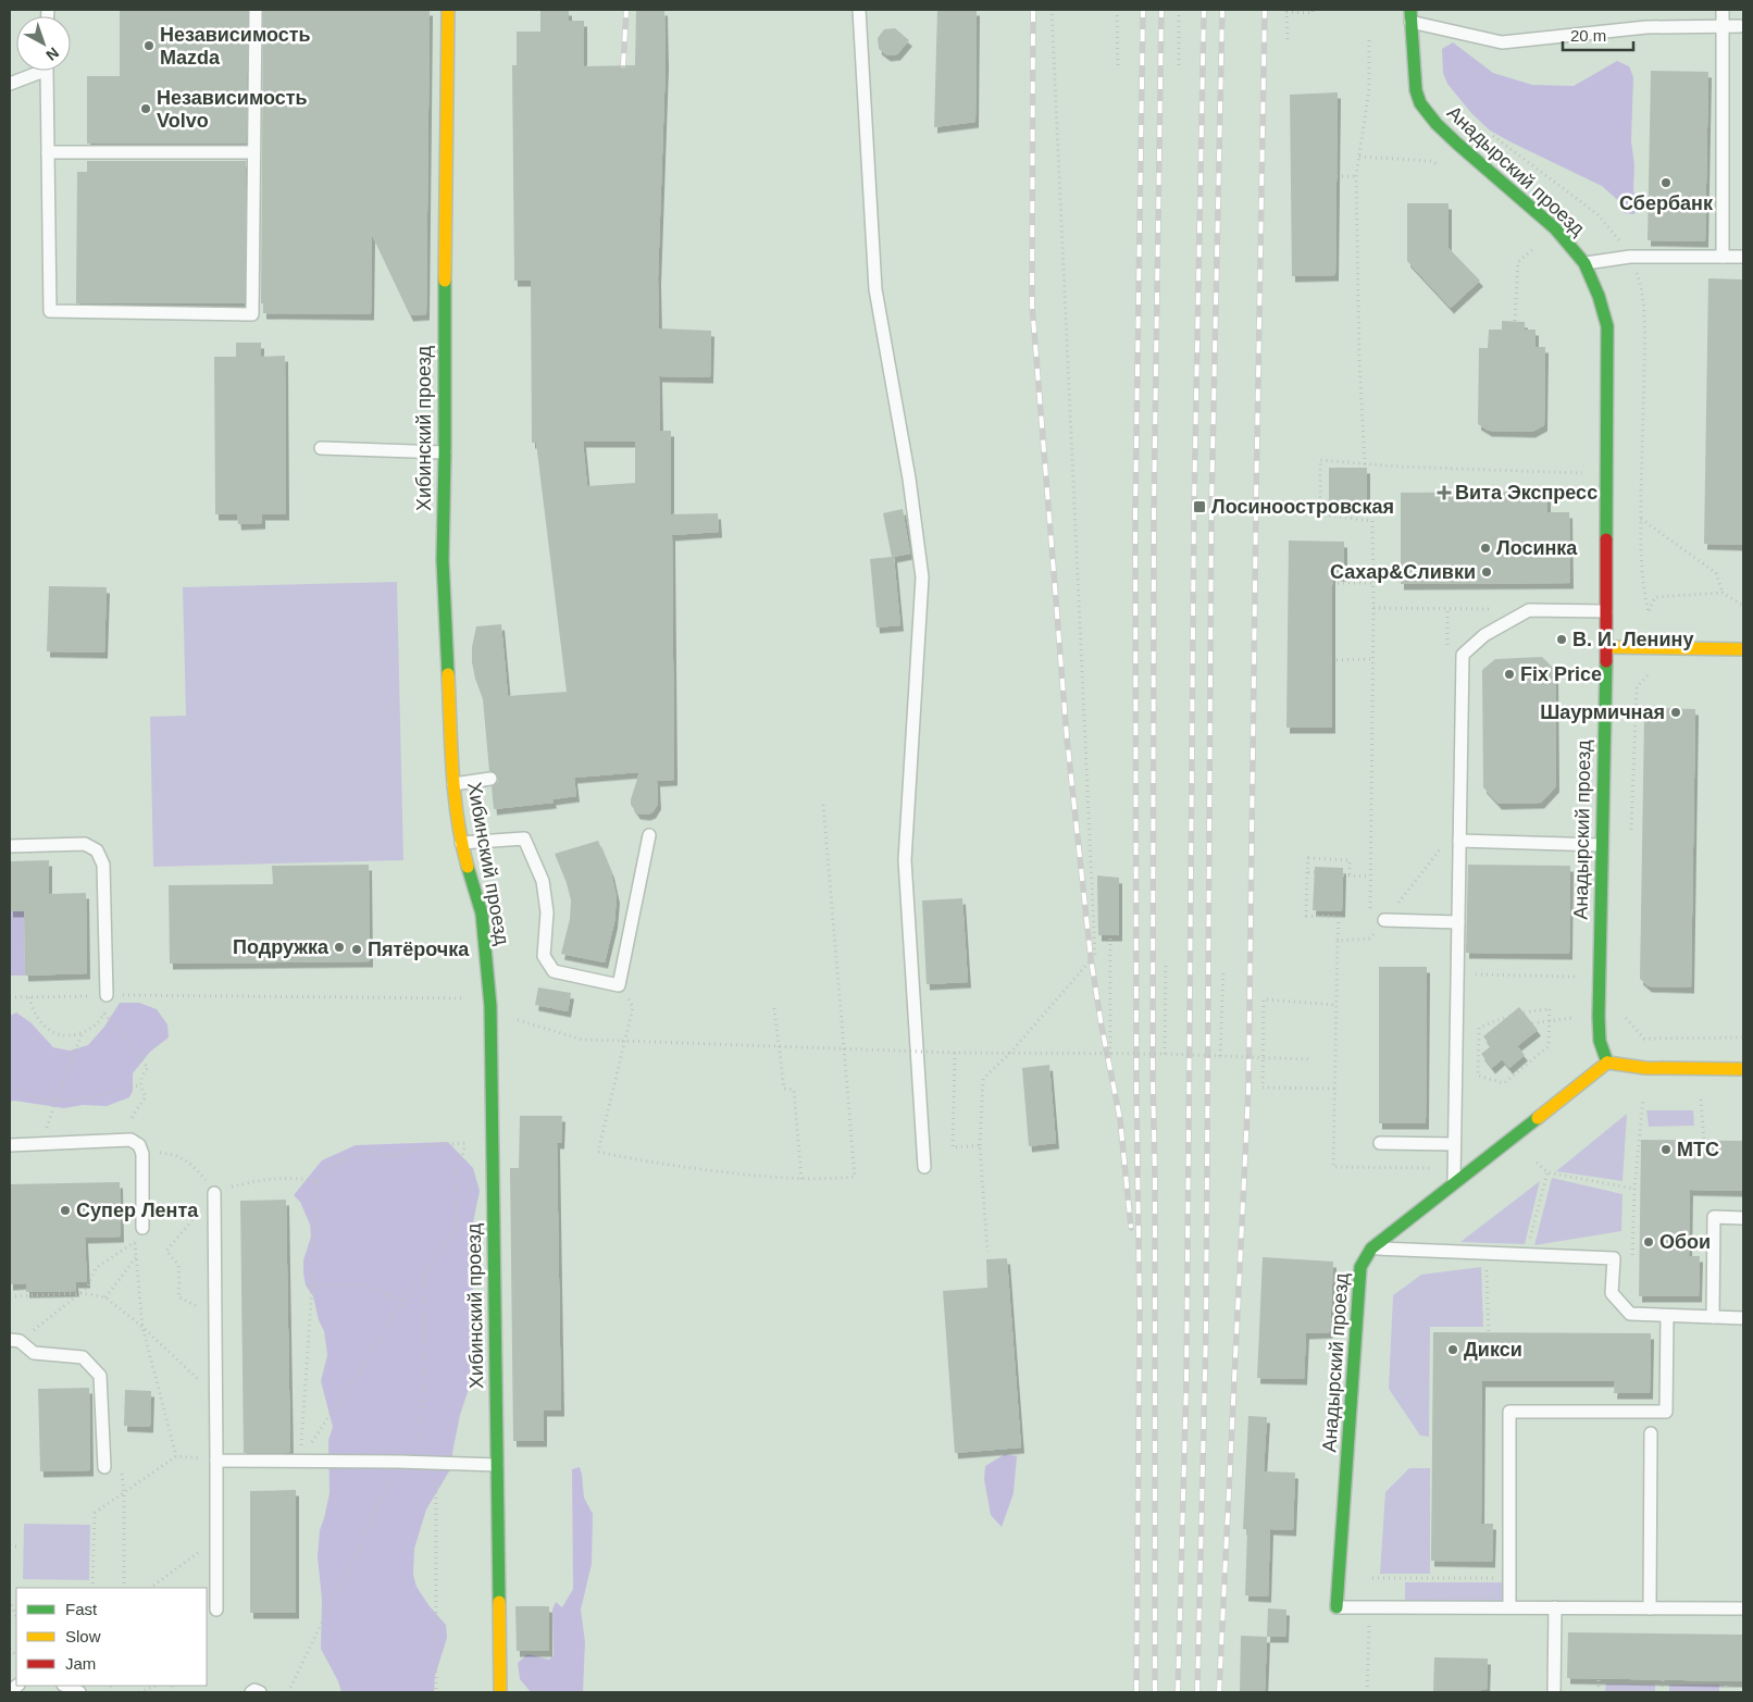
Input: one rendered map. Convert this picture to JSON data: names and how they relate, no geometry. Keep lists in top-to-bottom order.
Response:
{
  "streets": {
    "street": ["Анадырский проезд", "Хибинский проезд"]
  },
  "places": {
    "other": [
      "Независимость Mazda",
      "Независимость Volvo",
      "Сбербанк",
      "Лосинка",
      "Сахар&Сливки",
      "В. И. Ленину",
      "Fix Price",
      "Шаурмичная",
      "Подружка",
      "Пятёрочка",
      "МТС",
      "Супер Лента",
      "Обои",
      "Дикси"
    ],
    "health": ["Вита Экспресс"],
    "transit": ["Лосиноостровская"]
  },
  "legend": ["Fast", "Slow", "Jam"],
  "scale_bar": "20 m",
  "north": "bottom right"
}
